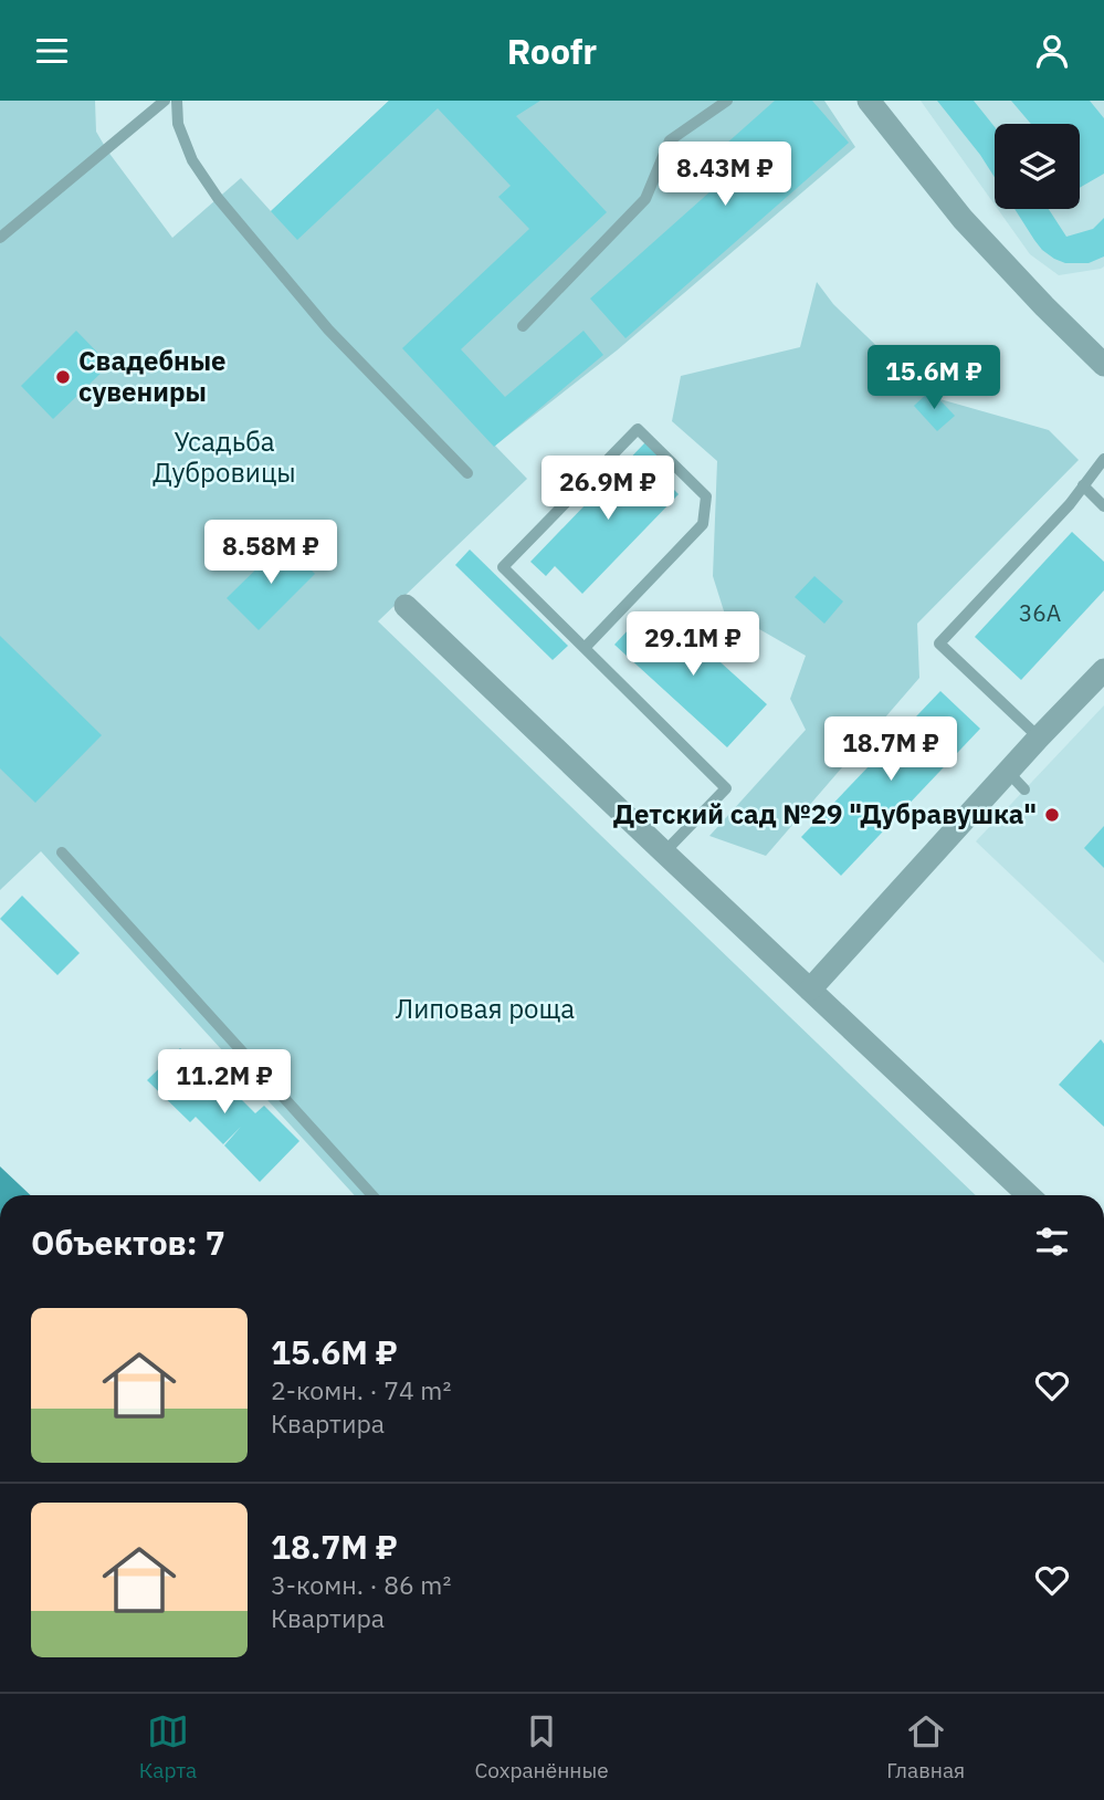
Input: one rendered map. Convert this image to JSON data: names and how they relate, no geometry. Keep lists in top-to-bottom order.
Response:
{
  "parks": ["Усадьба Дубровицы", "Липовая роща"],
  "places": ["Свадебные сувениры", "Детский сад №29 \"Дубравушка\""],
  "house_numbers": ["36А"],
  "page": {
    "header": "Roofr",
    "price": [
      "8.43M ₽",
      "15.6M ₽",
      "26.9M ₽",
      "8.58M ₽",
      "29.1M ₽",
      "18.7M ₽",
      "11.2M ₽"
    ],
    "heading": "Объектов: 7",
    "list": [
      {
        "name": "15.6M ₽",
        "note": "2-комн. · 74 m² · Квартира"
      },
      {
        "name": "18.7M ₽",
        "note": "3-комн. · 86 m² · Квартира"
      }
    ],
    "tabs": ["Карта", "Сохранённые", "Главная"]
  }
}
